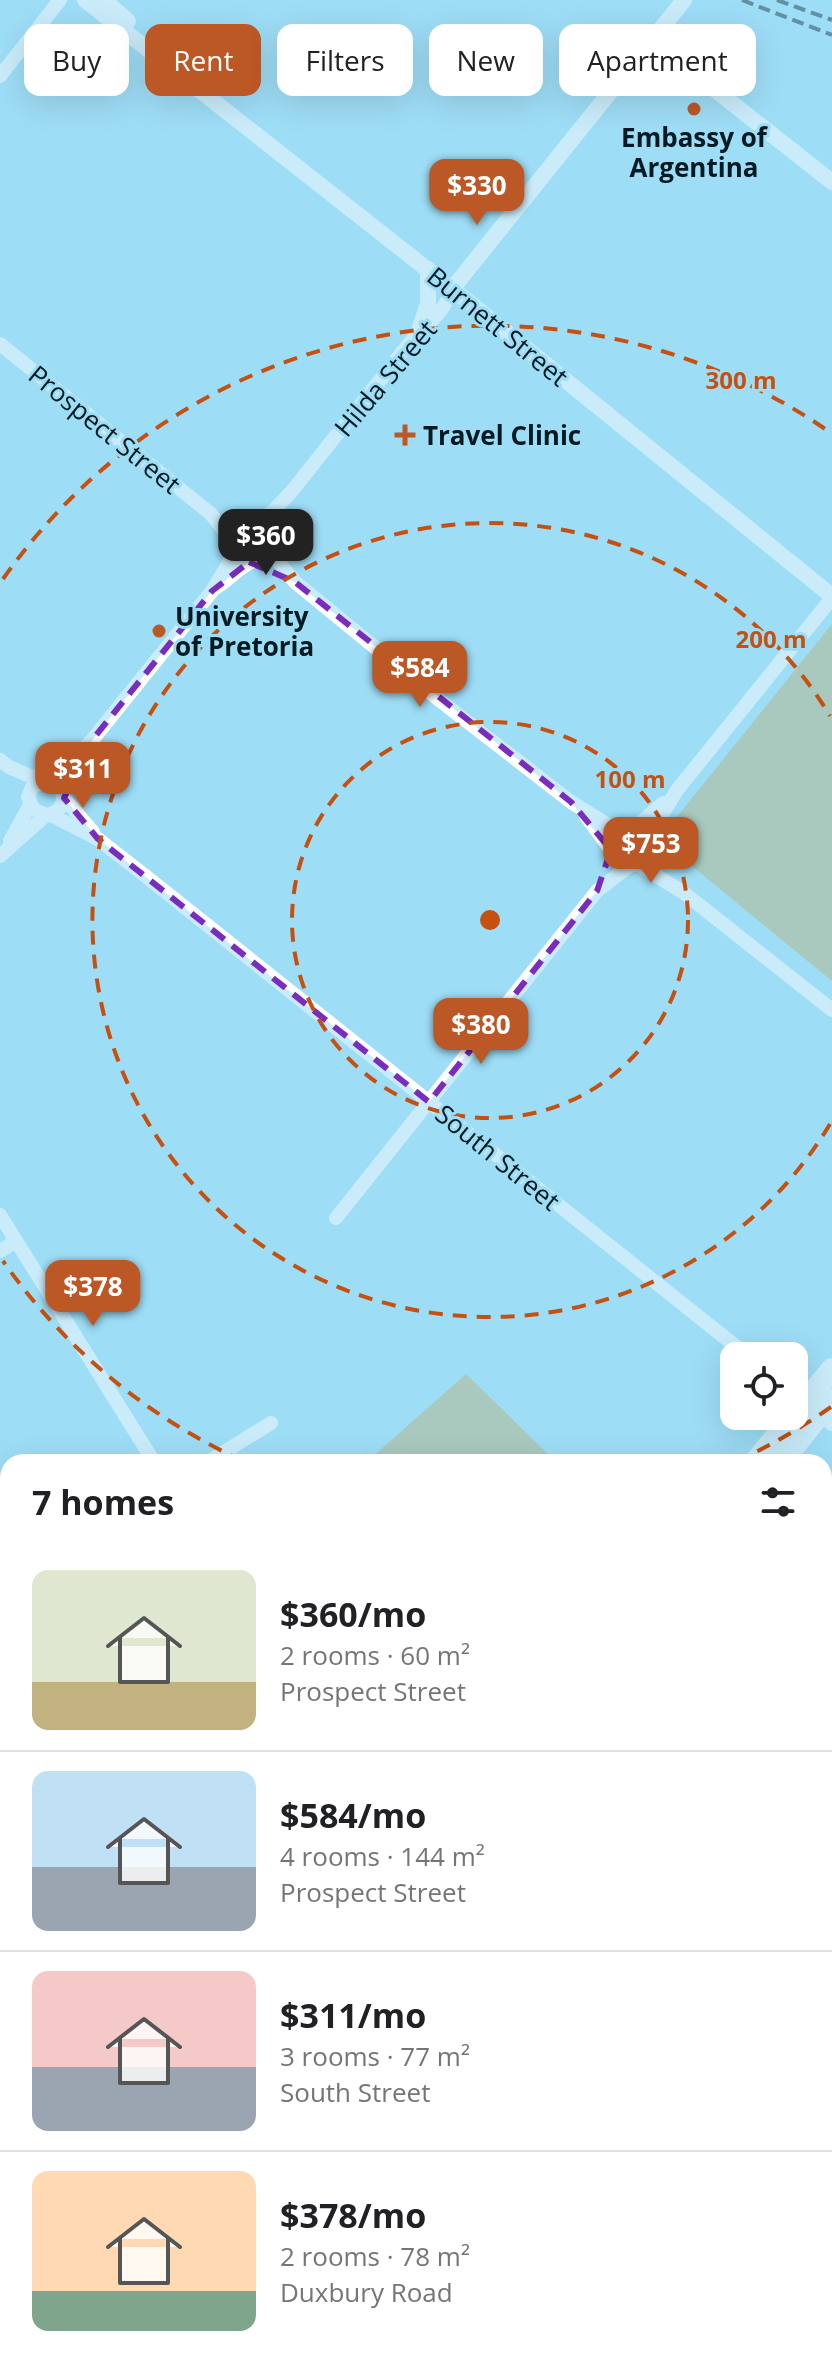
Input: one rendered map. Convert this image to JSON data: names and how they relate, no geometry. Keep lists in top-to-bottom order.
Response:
{
  "streets": {
    "street": [
      "Burnett Street",
      "Hilda Street",
      "Prospect Street",
      "South Street"
    ]
  },
  "crossings": [
    ["Burnett Street", "Hilda Street"],
    ["Hilda Street", "Prospect Street"]
  ],
  "places": {
    "other": ["Embassy of Argentina", "University of Pretoria"],
    "health": ["Travel Clinic"]
  },
  "page": {
    "chip": [
      "Buy",
      "Rent",
      "Filters",
      "New",
      "Apartment"
    ],
    "price": [
      "$330",
      "$360",
      "$584",
      "$311",
      "$753",
      "$380",
      "$378"
    ],
    "heading": "7 homes",
    "list": [
      {
        "name": "$360/mo",
        "note": "2 rooms · 60 m² · Prospect Street"
      },
      {
        "name": "$584/mo",
        "note": "4 rooms · 144 m² · Prospect Street"
      },
      {
        "name": "$311/mo",
        "note": "3 rooms · 77 m² · South Street"
      },
      {
        "name": "$378/mo",
        "note": "2 rooms · 78 m² · Duxbury Road"
      }
    ]
  },
  "rings": ["300 m", "200 m", "100 m"]
}
